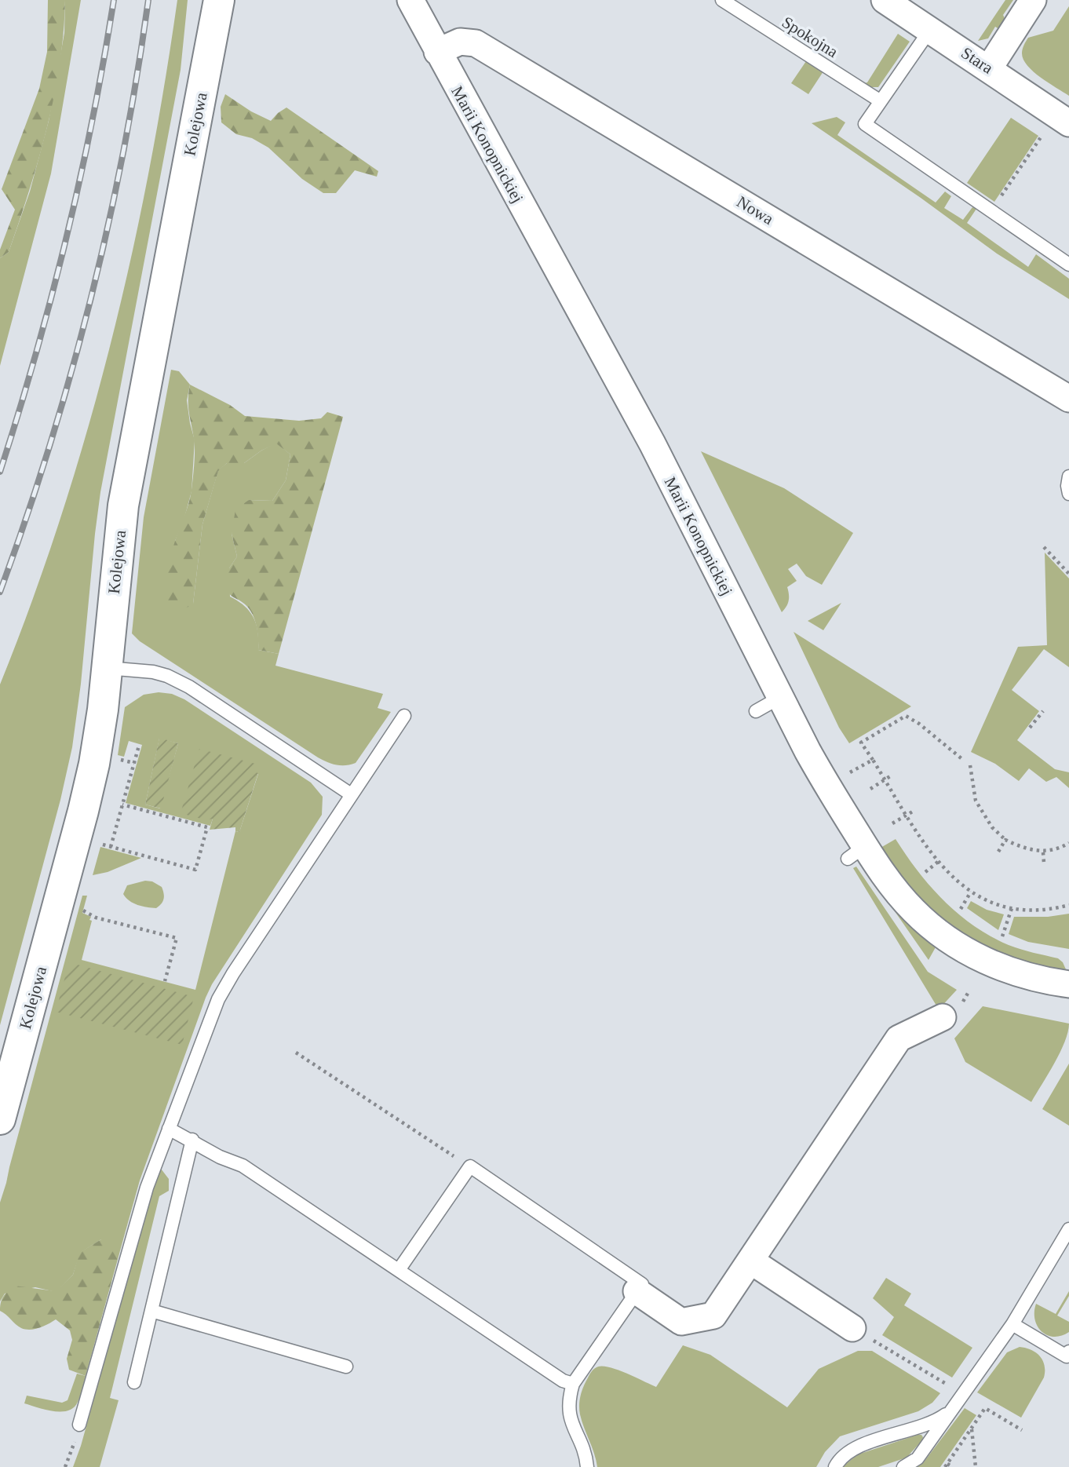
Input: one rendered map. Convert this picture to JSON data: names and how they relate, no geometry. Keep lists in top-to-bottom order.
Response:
{
  "streets": {
    "street": [
      "Stara",
      "Kolejowa",
      "Marii Konopnickiej",
      "Nowa"
    ],
    "lane": ["Spokojna"]
  },
  "crossings": [
    ["Marii Konopnickiej", "Nowa"]
  ]
}
